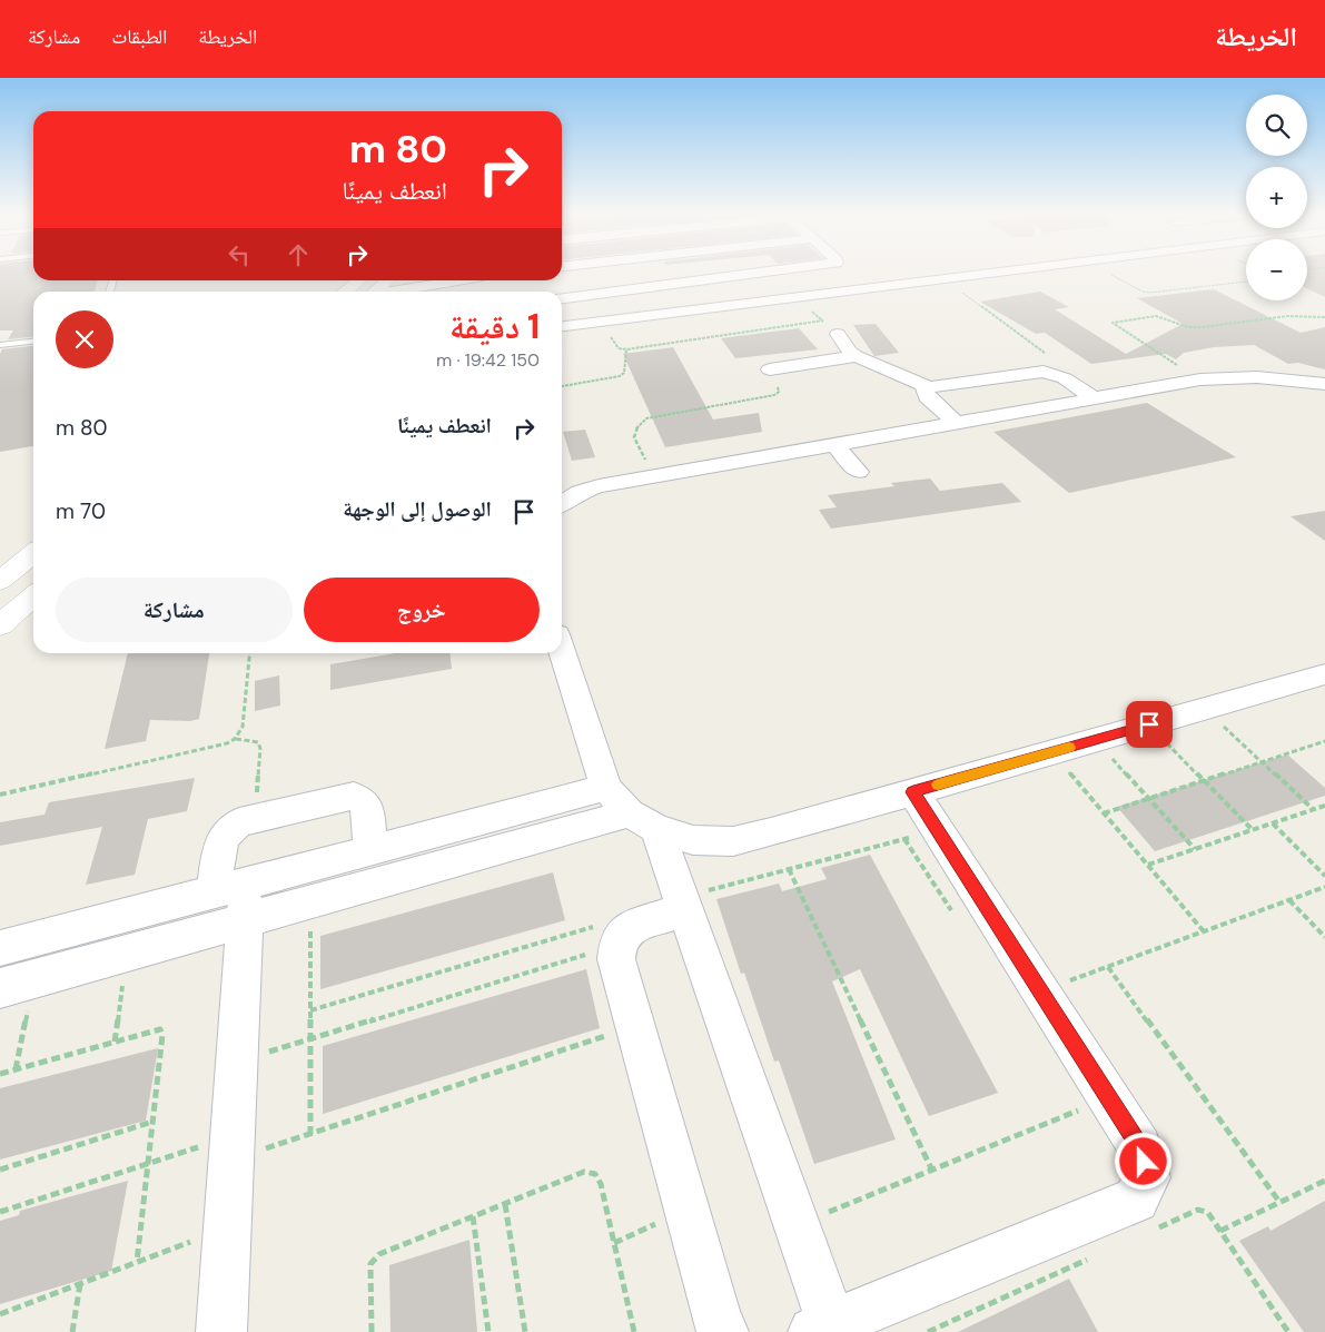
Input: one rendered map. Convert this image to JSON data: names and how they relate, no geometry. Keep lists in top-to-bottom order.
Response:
{
  "page": {
    "header": "الخريطة",
    "nav": ["الخريطة", "الطبقات", "مشاركة"],
    "map_buttons": ["+", "−"],
    "turn": ["80 m", "انعطف يمينًا"],
    "heading": ["1 دقيقة", "150 m · 19:42"],
    "list": [
      {
        "name": "انعطف يمينًا",
        "value": "80 m"
      },
      {
        "name": "الوصول إلى الوجهة",
        "value": "70 m"
      }
    ],
    "buttons": ["خروج", "مشاركة"]
  }
}
